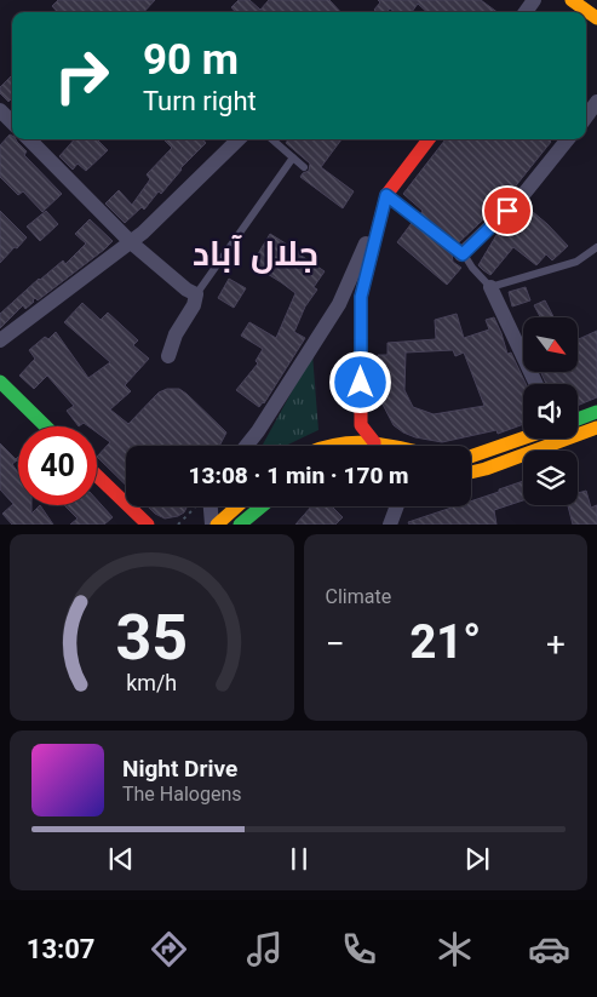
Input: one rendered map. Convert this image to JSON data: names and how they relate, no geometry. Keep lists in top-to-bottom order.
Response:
{
  "districts": ["جلال آباد"],
  "north": "bottom right",
  "page": {
    "turn": ["90 m", "Turn right"],
    "limit": "40",
    "trip": "13:08 · 1 min · 170 m",
    "tile": "Climate",
    "heat": ["−", "21°", "+"],
    "song": ["Night Drive", "The Halogens"],
    "tabs": "13:07",
    "gauge": ["35", "km/h"]
  }
}
